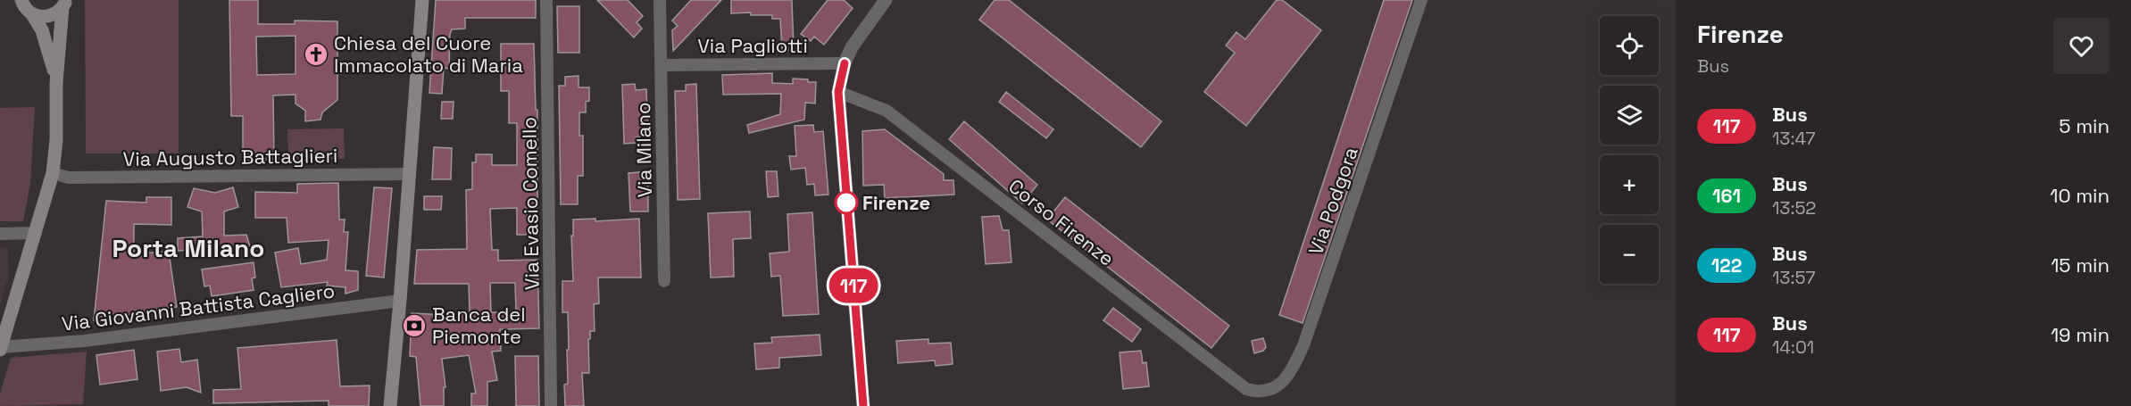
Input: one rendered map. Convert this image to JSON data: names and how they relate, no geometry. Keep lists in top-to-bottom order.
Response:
{
  "streets": {
    "street": [
      "Via Pagliotti",
      "Via Milano",
      "Via Augusto Battaglieri",
      "Via Podgora",
      "Via Evasio Comello",
      "Corso Firenze",
      "Via Giovanni Battista Cagliero"
    ]
  },
  "crossings": [
    ["Via Pagliotti", "Via Milano"],
    ["Via Podgora", "Corso Firenze"]
  ],
  "districts": ["Porta Milano"],
  "places": {
    "church": ["Chiesa del Cuore Immacolato di Maria"],
    "other": ["Firenze"],
    "bank": ["Banca del Piemonte"]
  },
  "lines": ["bus line 117"],
  "page": {
    "on_map": "117",
    "heading": ["Firenze", "Bus"],
    "map_buttons": ["+", "−"],
    "list": [
      {
        "mark": "117",
        "name": "Bus",
        "note": "13:47",
        "value": "5 min"
      },
      {
        "mark": "161",
        "name": "Bus",
        "note": "13:52",
        "value": "10 min"
      },
      {
        "mark": "122",
        "name": "Bus",
        "note": "13:57",
        "value": "15 min"
      },
      {
        "mark": "117",
        "name": "Bus",
        "note": "14:01",
        "value": "19 min"
      }
    ]
  }
}
